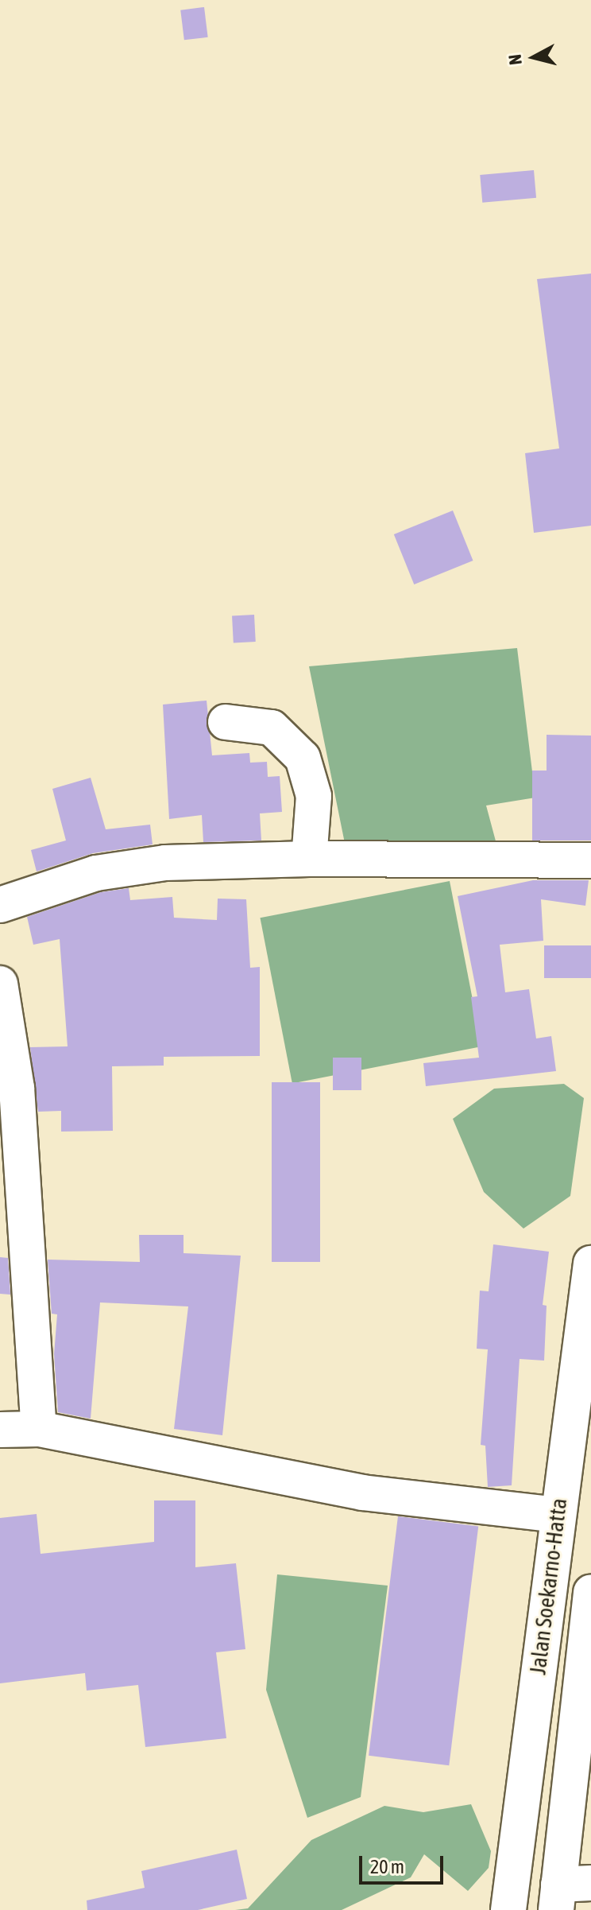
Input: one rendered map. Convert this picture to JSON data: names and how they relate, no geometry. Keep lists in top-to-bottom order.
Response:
{
  "streets": {
    "main road": ["Jalan Soekarno-Hatta"]
  },
  "scale_bar": "20 m",
  "north": "left"
}
